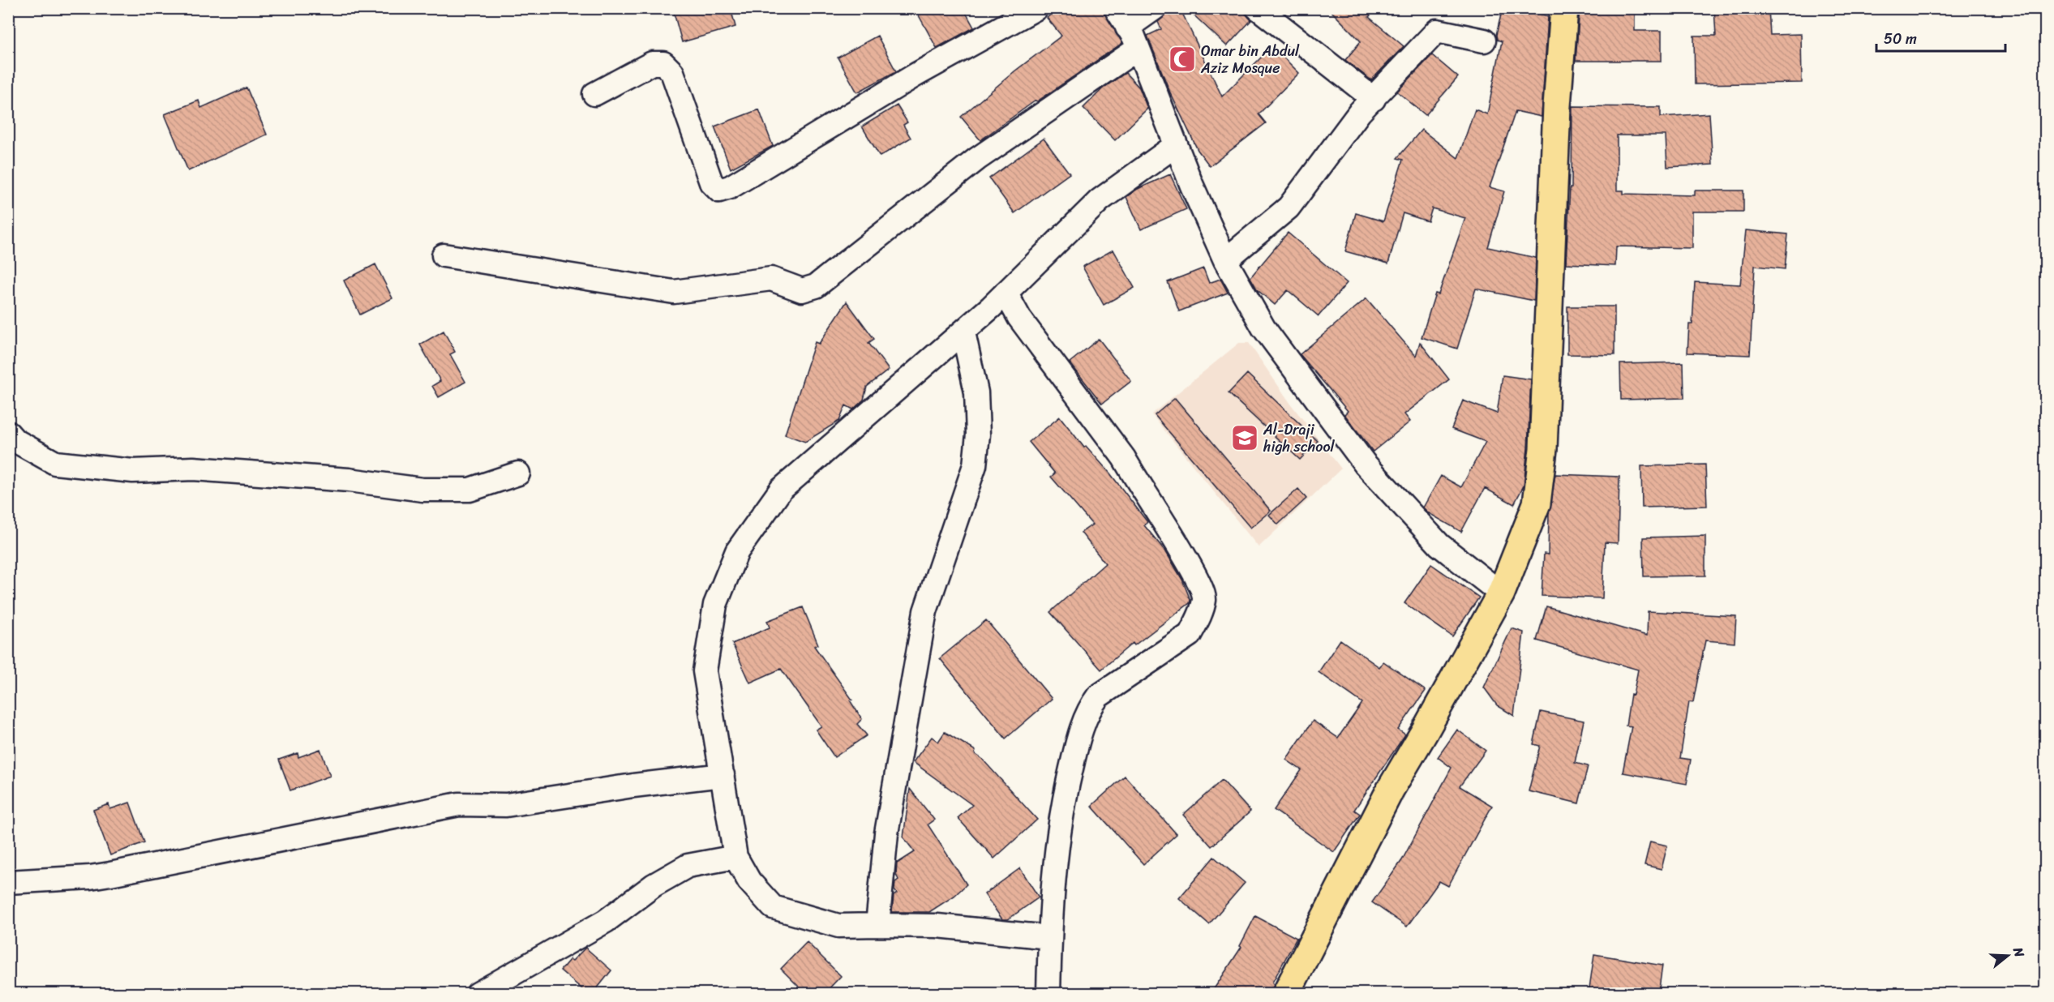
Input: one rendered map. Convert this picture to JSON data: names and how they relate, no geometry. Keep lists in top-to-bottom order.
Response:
{
  "places": {
    "mosque": ["Omar bin Abdul Aziz Mosque"],
    "school or university": ["Al-Draji high school"]
  },
  "scale_bar": "50 m",
  "north": "right"
}
